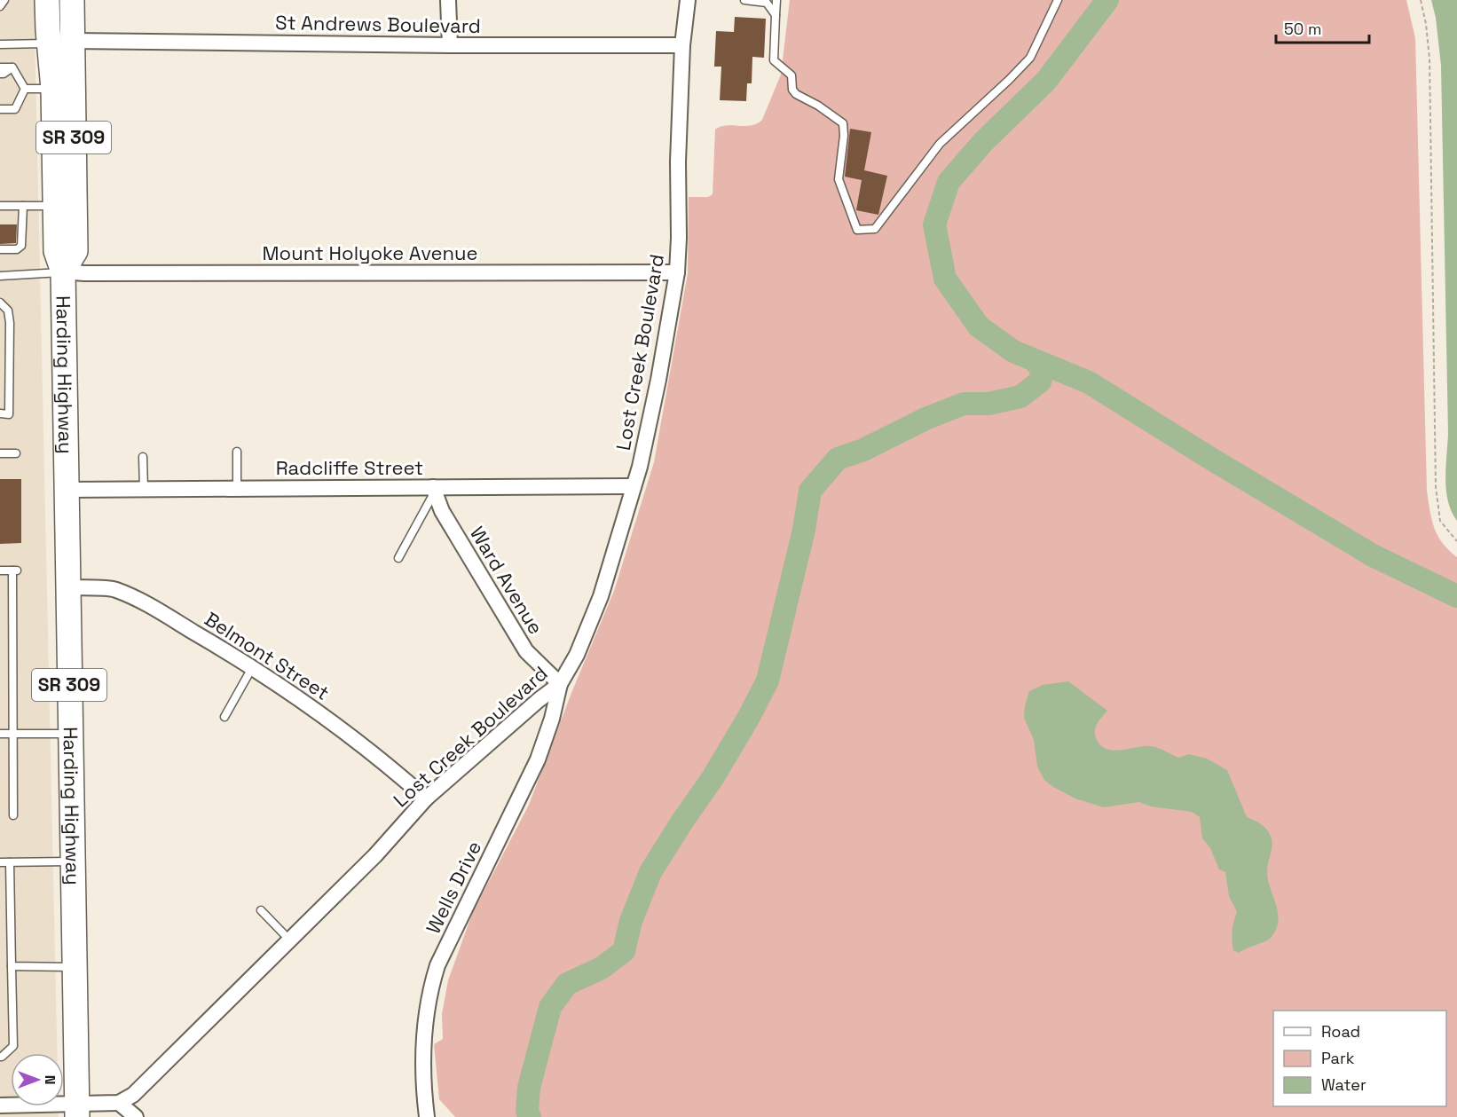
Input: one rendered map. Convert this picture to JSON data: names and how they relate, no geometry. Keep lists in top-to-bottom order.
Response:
{
  "streets": {
    "main road": ["SR 309", "Harding Highway"],
    "street": [
      "St Andrews Boulevard",
      "Mount Holyoke Avenue",
      "Lost Creek Boulevard",
      "Radcliffe Street",
      "Ward Avenue",
      "Belmont Street",
      "Wells Drive"
    ]
  },
  "crossings": [
    ["St Andrews Boulevard", "Lost Creek Boulevard"],
    ["St Andrews Boulevard", "Harding Highway"],
    ["Mount Holyoke Avenue", "Lost Creek Boulevard"],
    ["Mount Holyoke Avenue", "Harding Highway"],
    ["Lost Creek Boulevard", "Radcliffe Street"],
    ["Lost Creek Boulevard", "Ward Avenue"],
    ["Lost Creek Boulevard", "Belmont Street"],
    ["Lost Creek Boulevard", "Wells Drive"],
    ["Harding Highway", "Radcliffe Street"],
    ["Harding Highway", "Belmont Street"],
    ["Radcliffe Street", "Ward Avenue"],
    ["Ward Avenue", "Wells Drive"]
  ],
  "legend": ["Road", "Park", "Water"],
  "scale_bar": "50 m",
  "north": "right"
}
